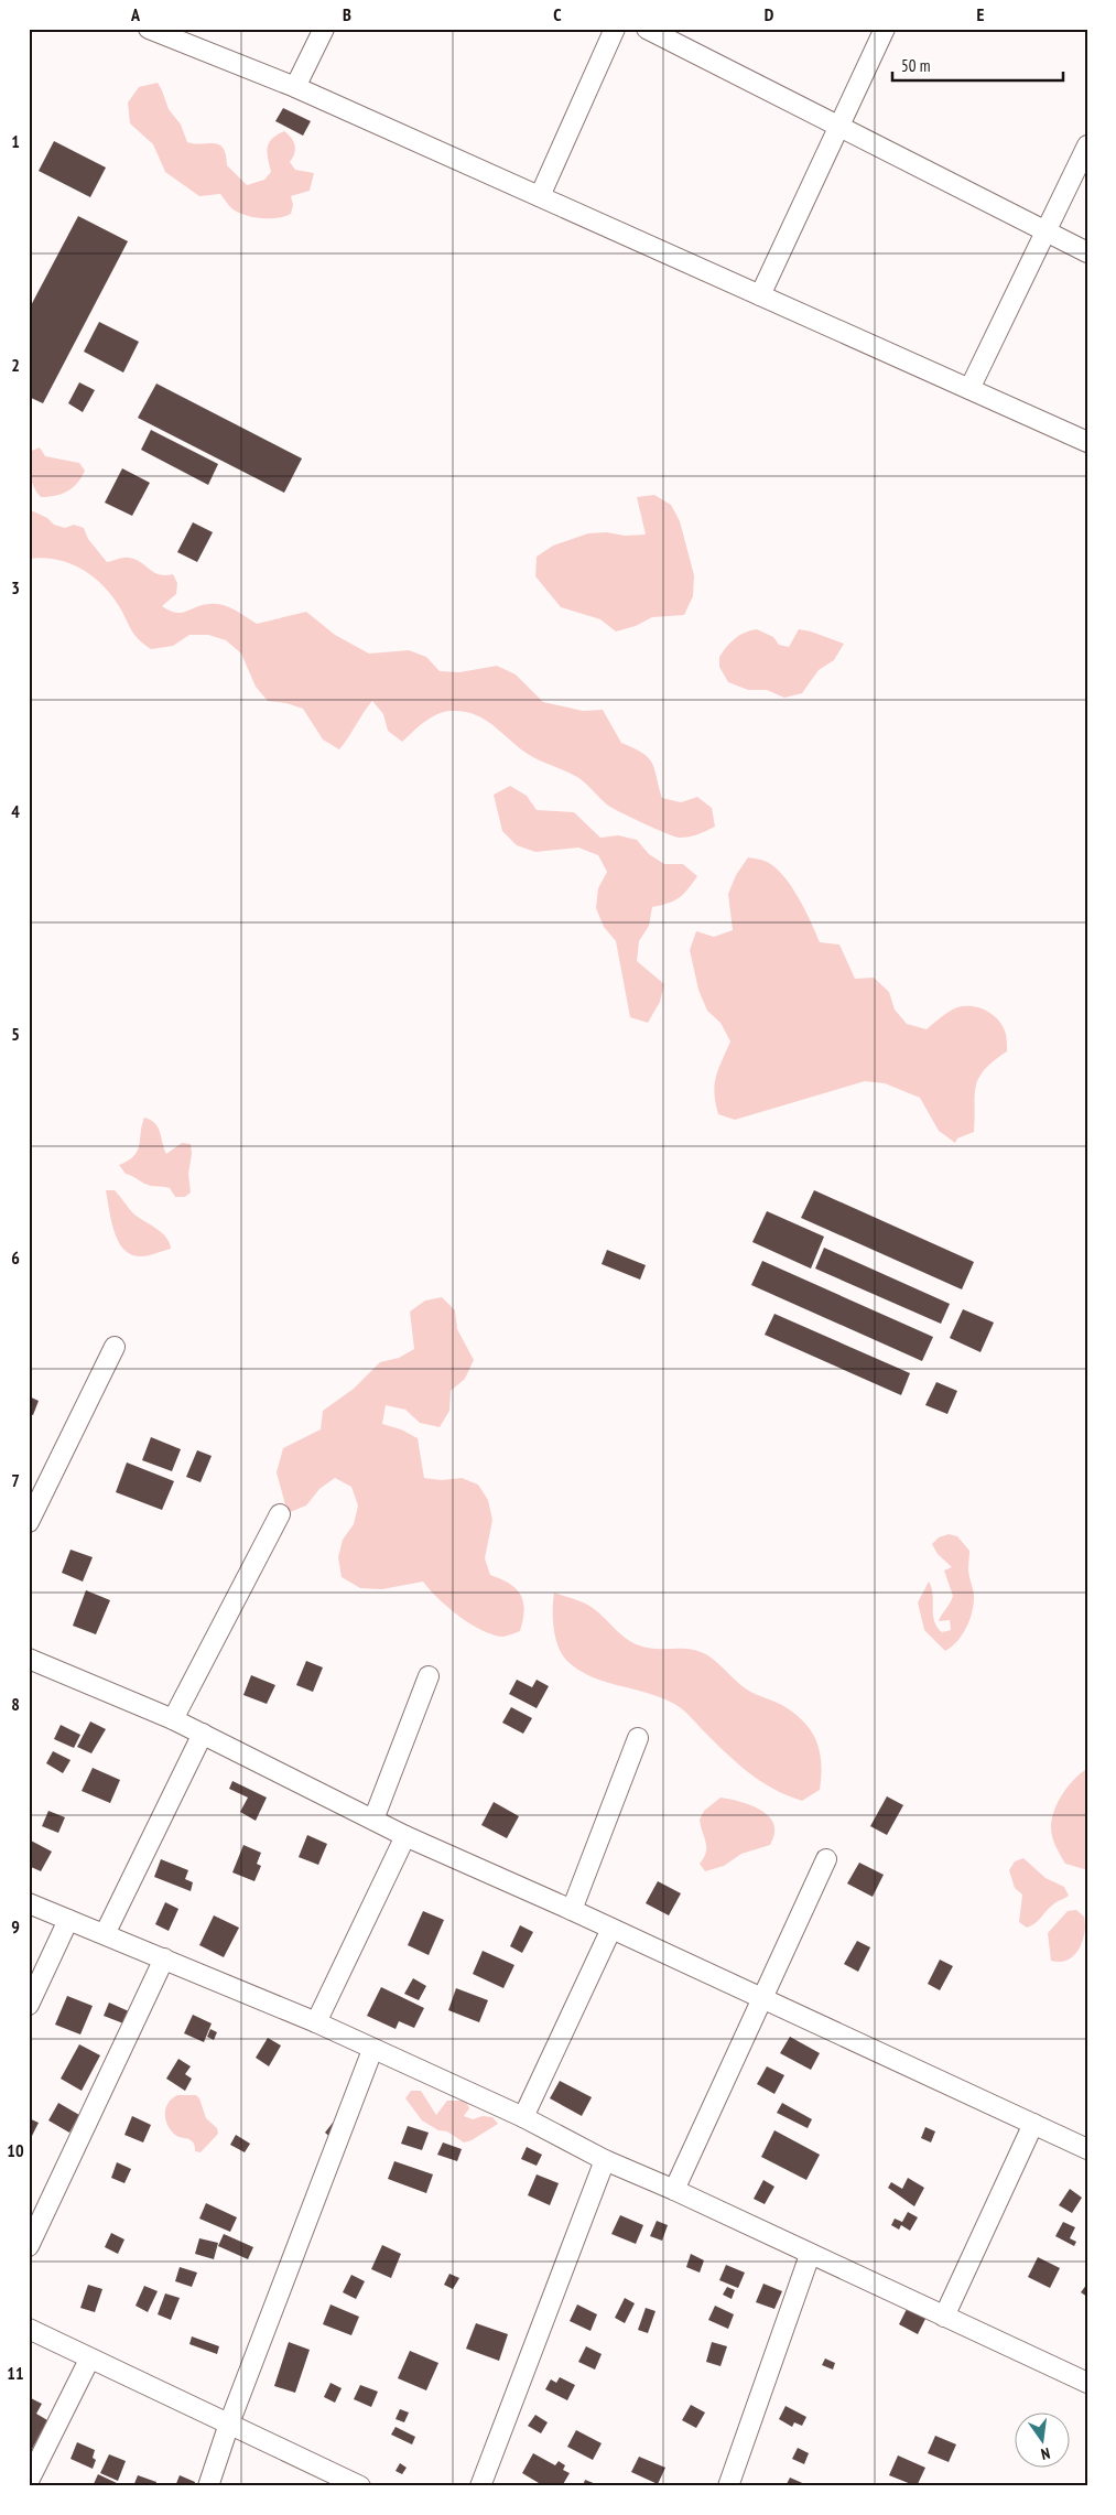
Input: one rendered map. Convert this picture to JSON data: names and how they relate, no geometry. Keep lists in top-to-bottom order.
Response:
{
  "scale_bar": "50 m",
  "north": "bottom",
  "grid": {
    "columns": [
      "A",
      "B",
      "C",
      "D",
      "E"
    ],
    "rows": [
      "1",
      "2",
      "3",
      "4",
      "5",
      "6",
      "7",
      "8",
      "9",
      "10",
      "11"
    ]
  }
}
